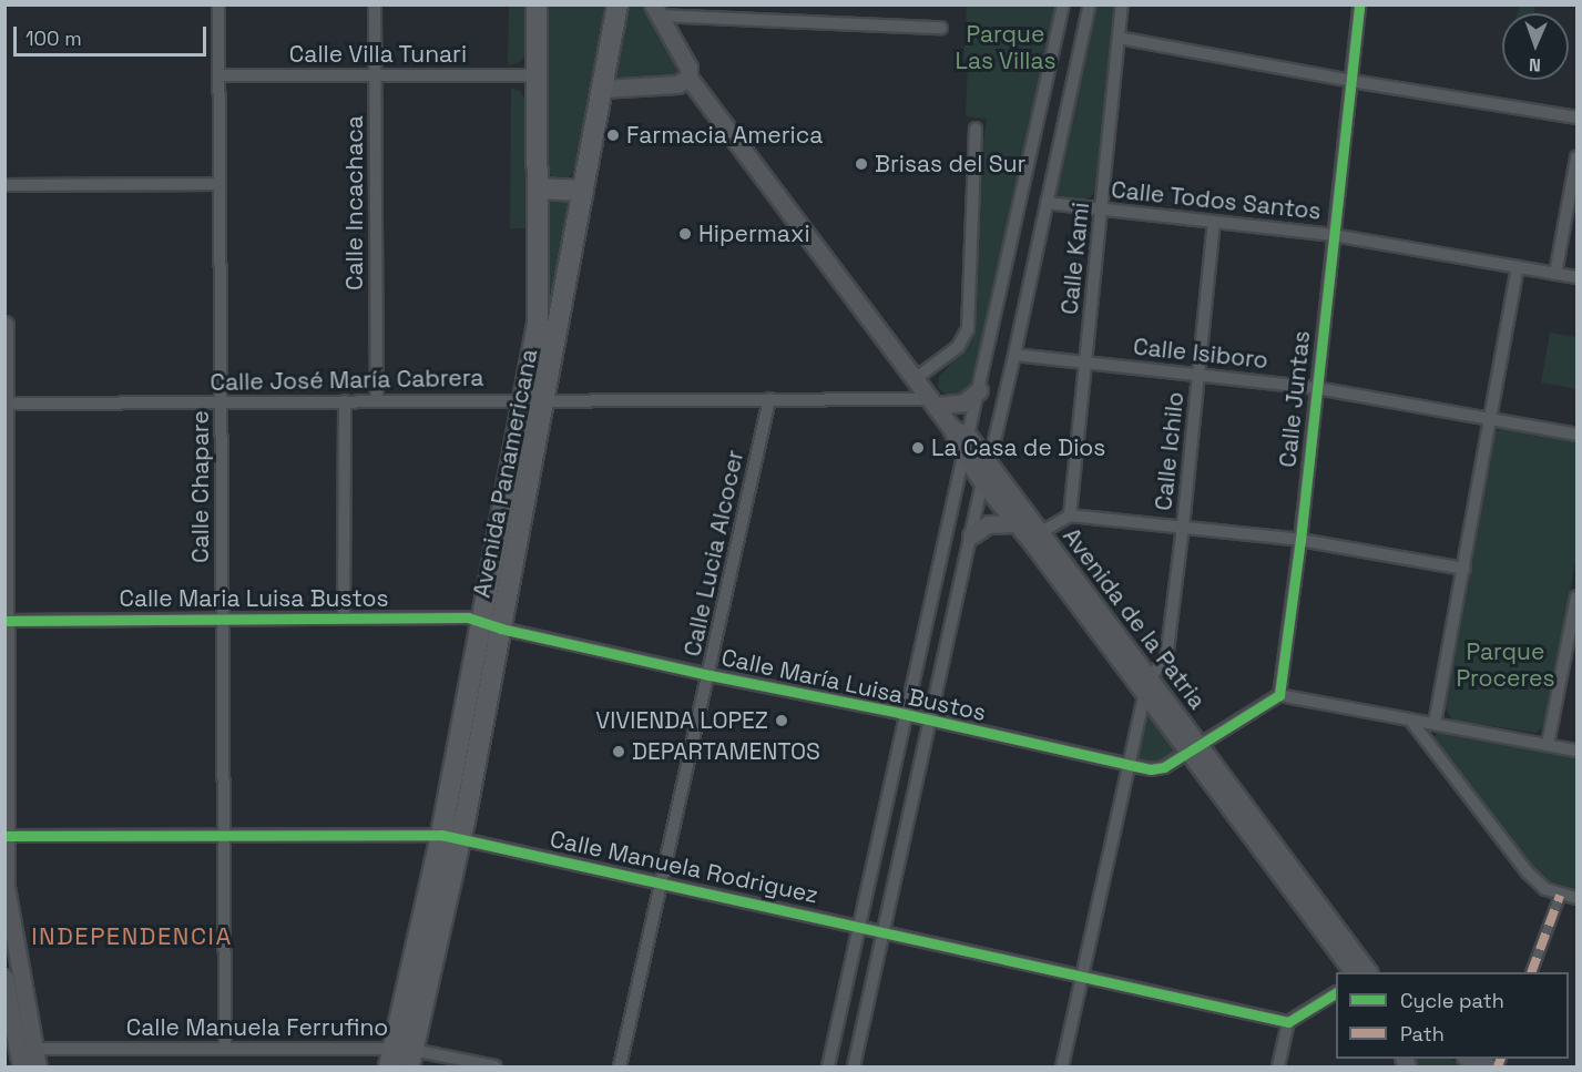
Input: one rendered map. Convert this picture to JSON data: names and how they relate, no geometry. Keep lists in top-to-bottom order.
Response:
{
  "streets": {
    "main road": ["Avenida Panamericana", "Avenida de la Patria"],
    "street": [
      "Calle Villa Tunari",
      "Calle Todos Santos",
      "Calle Incachaca",
      "Calle Kami",
      "Calle Isiboro",
      "Calle José María Cabrera",
      "Calle Juntas",
      "Calle Ichilo",
      "Calle Chapare",
      "Calle Lucia Alcocer",
      "Calle Maria Luisa Bustos",
      "Calle María Luisa Bustos",
      "Calle Manuela Rodriguez",
      "Calle Manuela Ferrufino"
    ]
  },
  "crossings": [
    ["Calle Villa Tunari", "Calle Incachaca"],
    ["Calle Villa Tunari", "Avenida Panamericana"],
    ["Calle Villa Tunari", "Calle Chapare"],
    ["Calle Todos Santos", "Calle Kami"],
    ["Calle Todos Santos", "Calle Juntas"],
    ["Calle Todos Santos", "Calle Ichilo"],
    ["Calle Incachaca", "Calle José María Cabrera"],
    ["Calle Kami", "Calle Isiboro"],
    ["Calle Isiboro", "Calle Juntas"],
    ["Calle Isiboro", "Calle Ichilo"],
    ["Calle José María Cabrera", "Avenida Panamericana"],
    ["Calle José María Cabrera", "Calle Chapare"],
    ["Calle José María Cabrera", "Calle Lucia Alcocer"],
    ["Calle José María Cabrera", "Avenida de la Patria"],
    ["Calle Ichilo", "Avenida de la Patria"],
    ["Avenida Panamericana", "Calle Maria Luisa Bustos"],
    ["Avenida Panamericana", "Calle María Luisa Bustos"],
    ["Avenida Panamericana", "Calle Manuela Rodriguez"],
    ["Avenida Panamericana", "Calle Manuela Ferrufino"],
    ["Calle Chapare", "Calle Maria Luisa Bustos"],
    ["Calle Chapare", "Calle Manuela Rodriguez"],
    ["Calle Chapare", "Calle Manuela Ferrufino"],
    ["Calle Lucia Alcocer", "Calle María Luisa Bustos"],
    ["Calle Lucia Alcocer", "Calle Manuela Rodriguez"],
    ["Calle Maria Luisa Bustos", "Calle María Luisa Bustos"],
    ["Avenida de la Patria", "Calle María Luisa Bustos"]
  ],
  "districts": ["INDEPENDENCIA"],
  "parks": ["Parque Las Villas", "Parque Proceres"],
  "places": [
    "Farmacia America",
    "Brisas del Sur",
    "Hipermaxi",
    "La Casa de Dios",
    "VIVIENDA LOPEZ",
    "DEPARTAMENTOS"
  ],
  "legend": ["Cycle path", "Path"],
  "scale_bar": "100 m",
  "north": "bottom"
}
